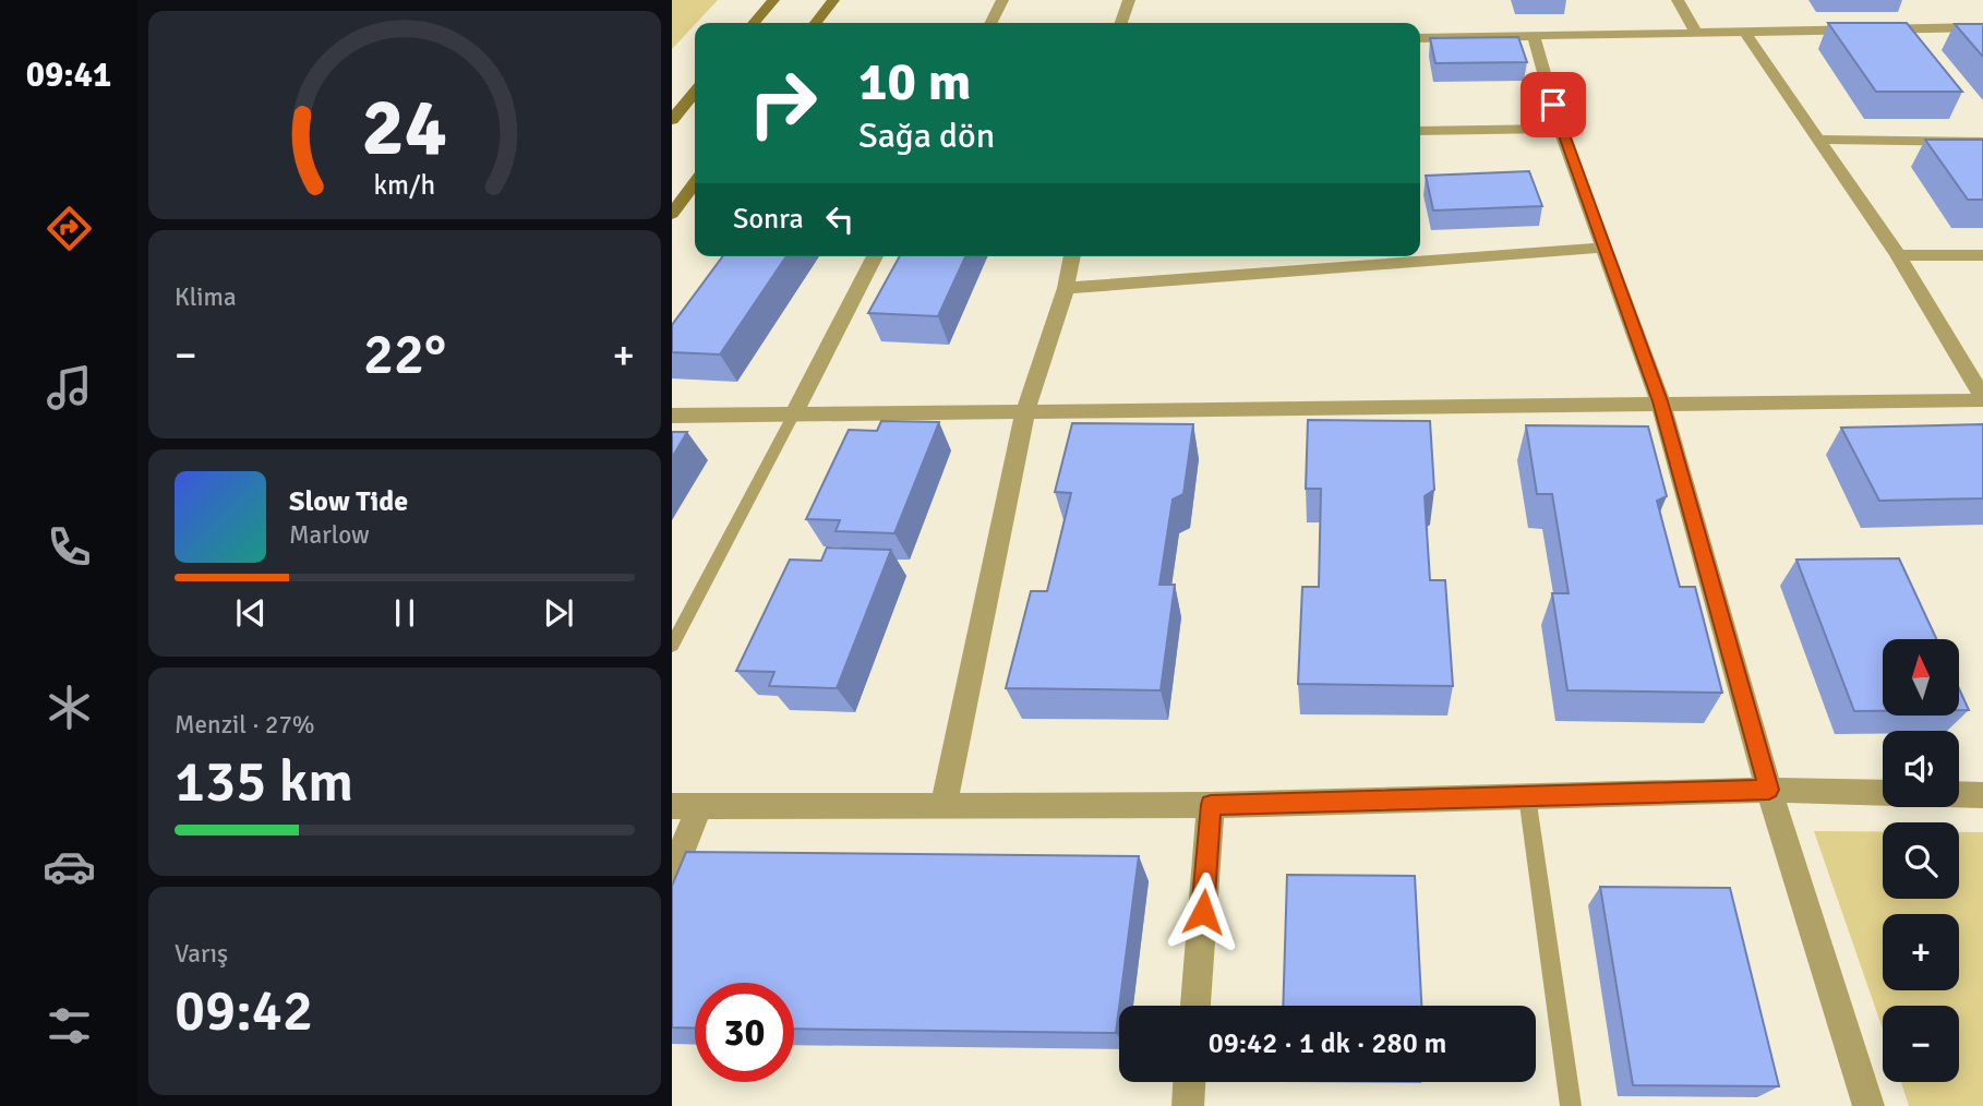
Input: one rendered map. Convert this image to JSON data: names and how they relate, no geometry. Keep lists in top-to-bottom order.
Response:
{
  "north": "top",
  "page": {
    "tabs": "09:41",
    "turn": ["10 m", "Sağa dön"],
    "then": "Sonra",
    "tile": [
      "Klima",
      ["Menzil · 27%", "135 km"],
      ["Varış", "09:42"]
    ],
    "heat": ["−", "22°", "+"],
    "song": ["Slow Tide", "Marlow"],
    "map_buttons": ["+", "−"],
    "limit": "30",
    "trip": "09:42 · 1 dk · 280 m",
    "gauge": ["24", "km/h"]
  }
}
